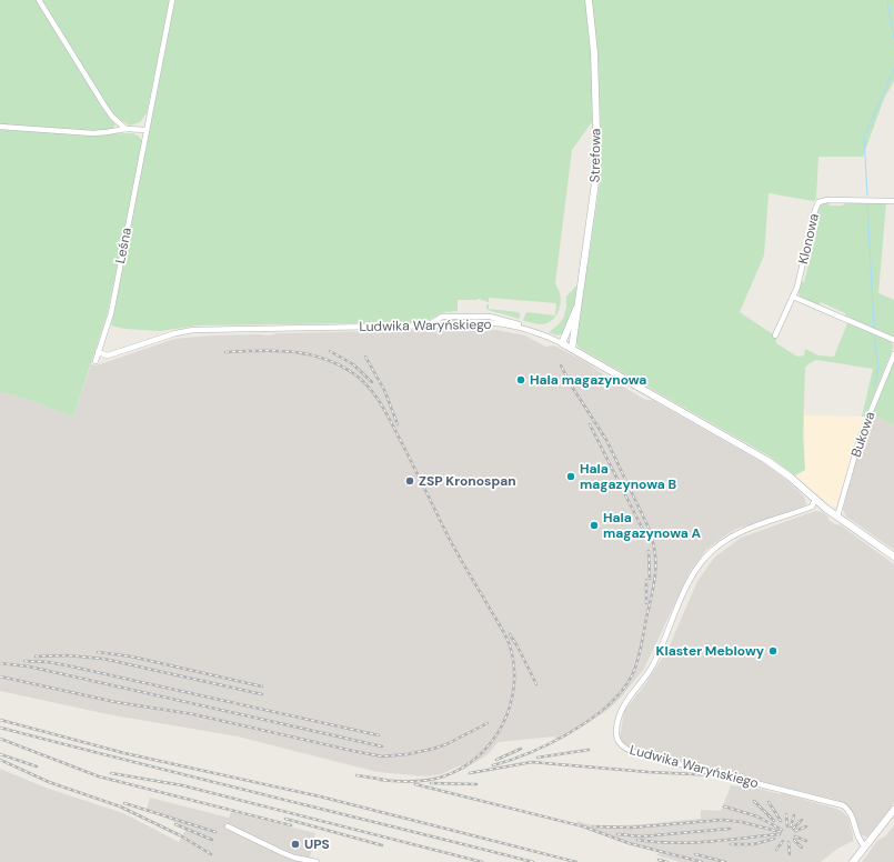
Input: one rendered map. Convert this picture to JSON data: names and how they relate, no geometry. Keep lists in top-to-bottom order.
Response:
{
  "streets": {
    "street": [
      "Strefowa",
      "Klonowa",
      "Leśna",
      "Ludwika Waryńskiego",
      "Bukowa"
    ]
  },
  "crossings": [
    ["Strefowa", "Ludwika Waryńskiego"],
    ["Leśna", "Ludwika Waryńskiego"],
    ["Ludwika Waryńskiego", "Bukowa"]
  ],
  "places": [
    "Hala magazynowa",
    "Hala magazynowa B",
    "ZSP Kronospan",
    "Hala magazynowa A",
    "Klaster Meblowy",
    "UPS"
  ]
}
